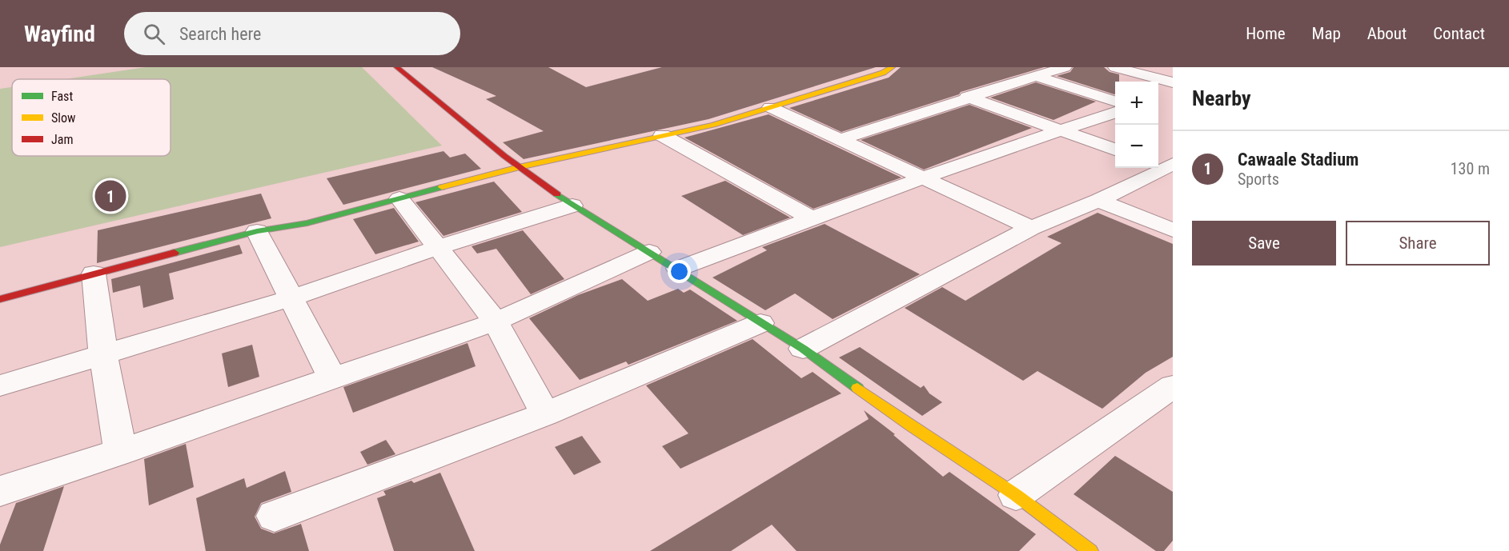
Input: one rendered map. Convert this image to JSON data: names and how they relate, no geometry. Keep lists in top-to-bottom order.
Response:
{
  "legend": ["Fast", "Slow", "Jam"],
  "page": {
    "header": "Wayfind",
    "search": "Search here",
    "nav": [
      "Home",
      "Map",
      "About",
      "Contact"
    ],
    "heading": "Nearby",
    "map_buttons": ["+", "−"],
    "list": [
      {
        "mark": "1",
        "name": "Cawaale Stadium",
        "note": "Sports",
        "value": "130 m"
      }
    ],
    "pins": "1",
    "buttons": ["Save", "Share"]
  }
}
